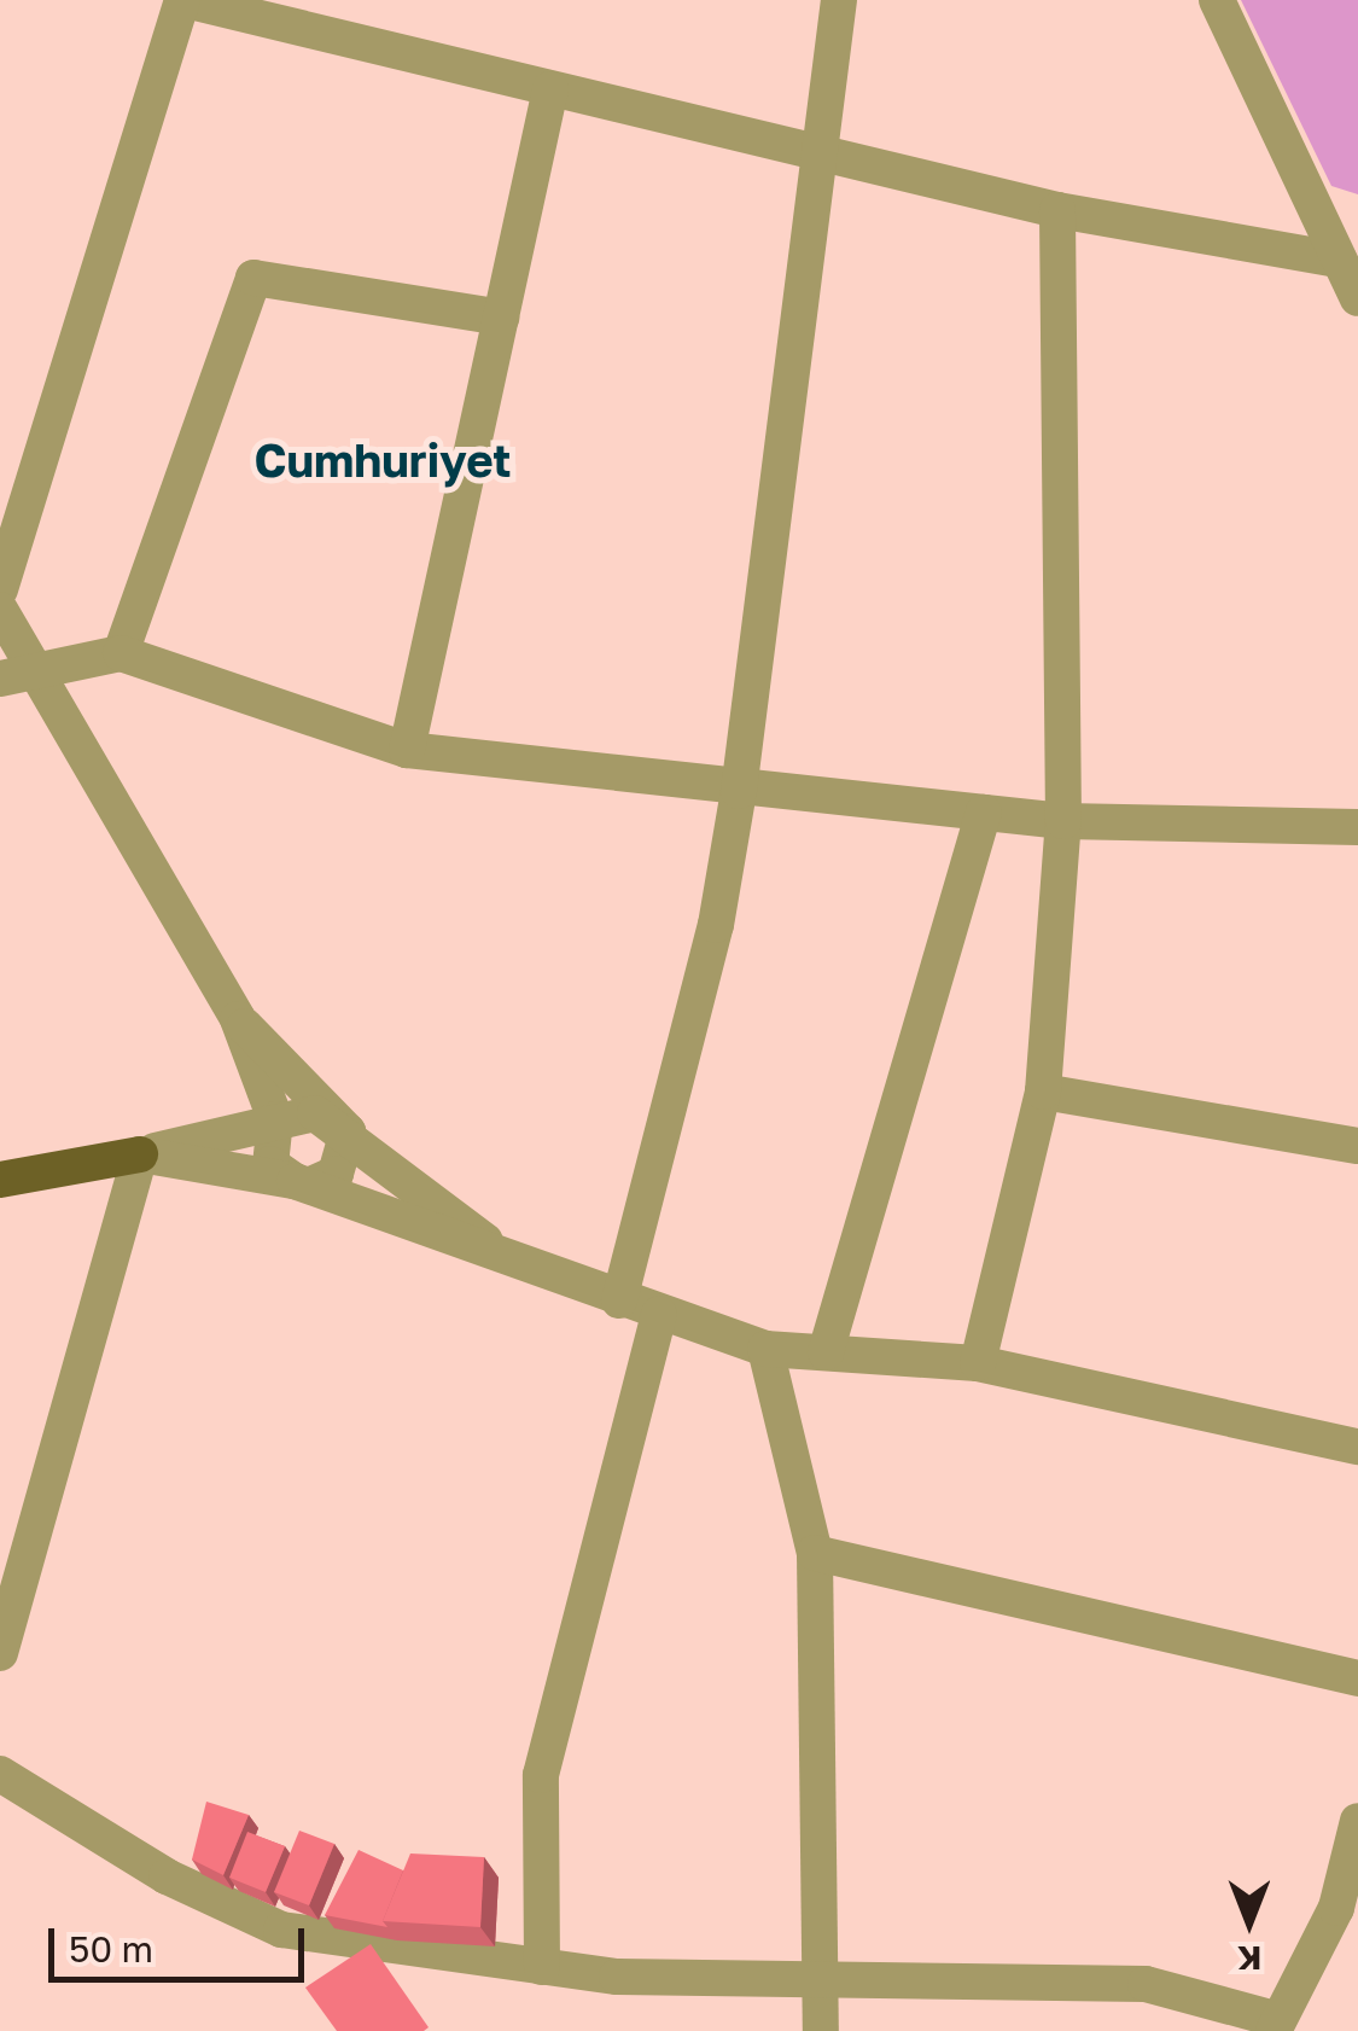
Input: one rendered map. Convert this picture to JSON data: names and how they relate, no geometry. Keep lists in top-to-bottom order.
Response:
{
  "districts": ["Cumhuriyet"],
  "scale_bar": "50 m",
  "north": "bottom"
}
